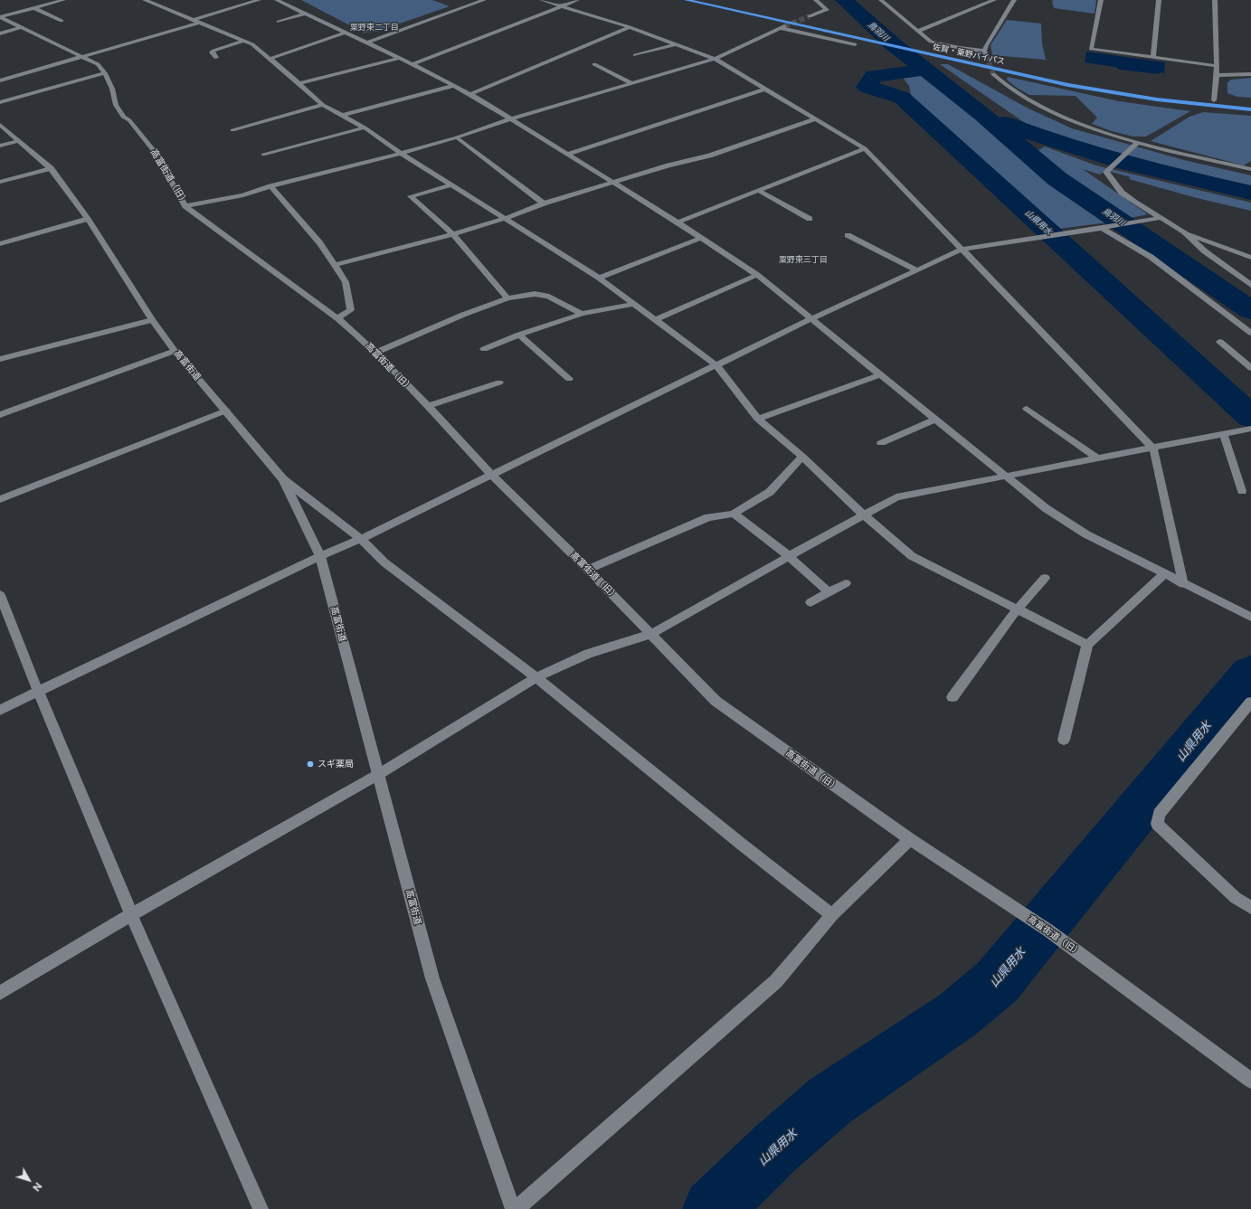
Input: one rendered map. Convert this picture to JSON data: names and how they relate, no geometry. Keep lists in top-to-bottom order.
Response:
{
  "streets": {
    "highway": ["佐賀・粟野バイパス"],
    "street": ["高富街道（旧）", "高富街道"]
  },
  "districts": ["粟野東二丁目", "粟野東三丁目"],
  "water": ["鳥羽川", "山県用水"],
  "places": ["スギ薬局"],
  "north": "bottom right"
}
